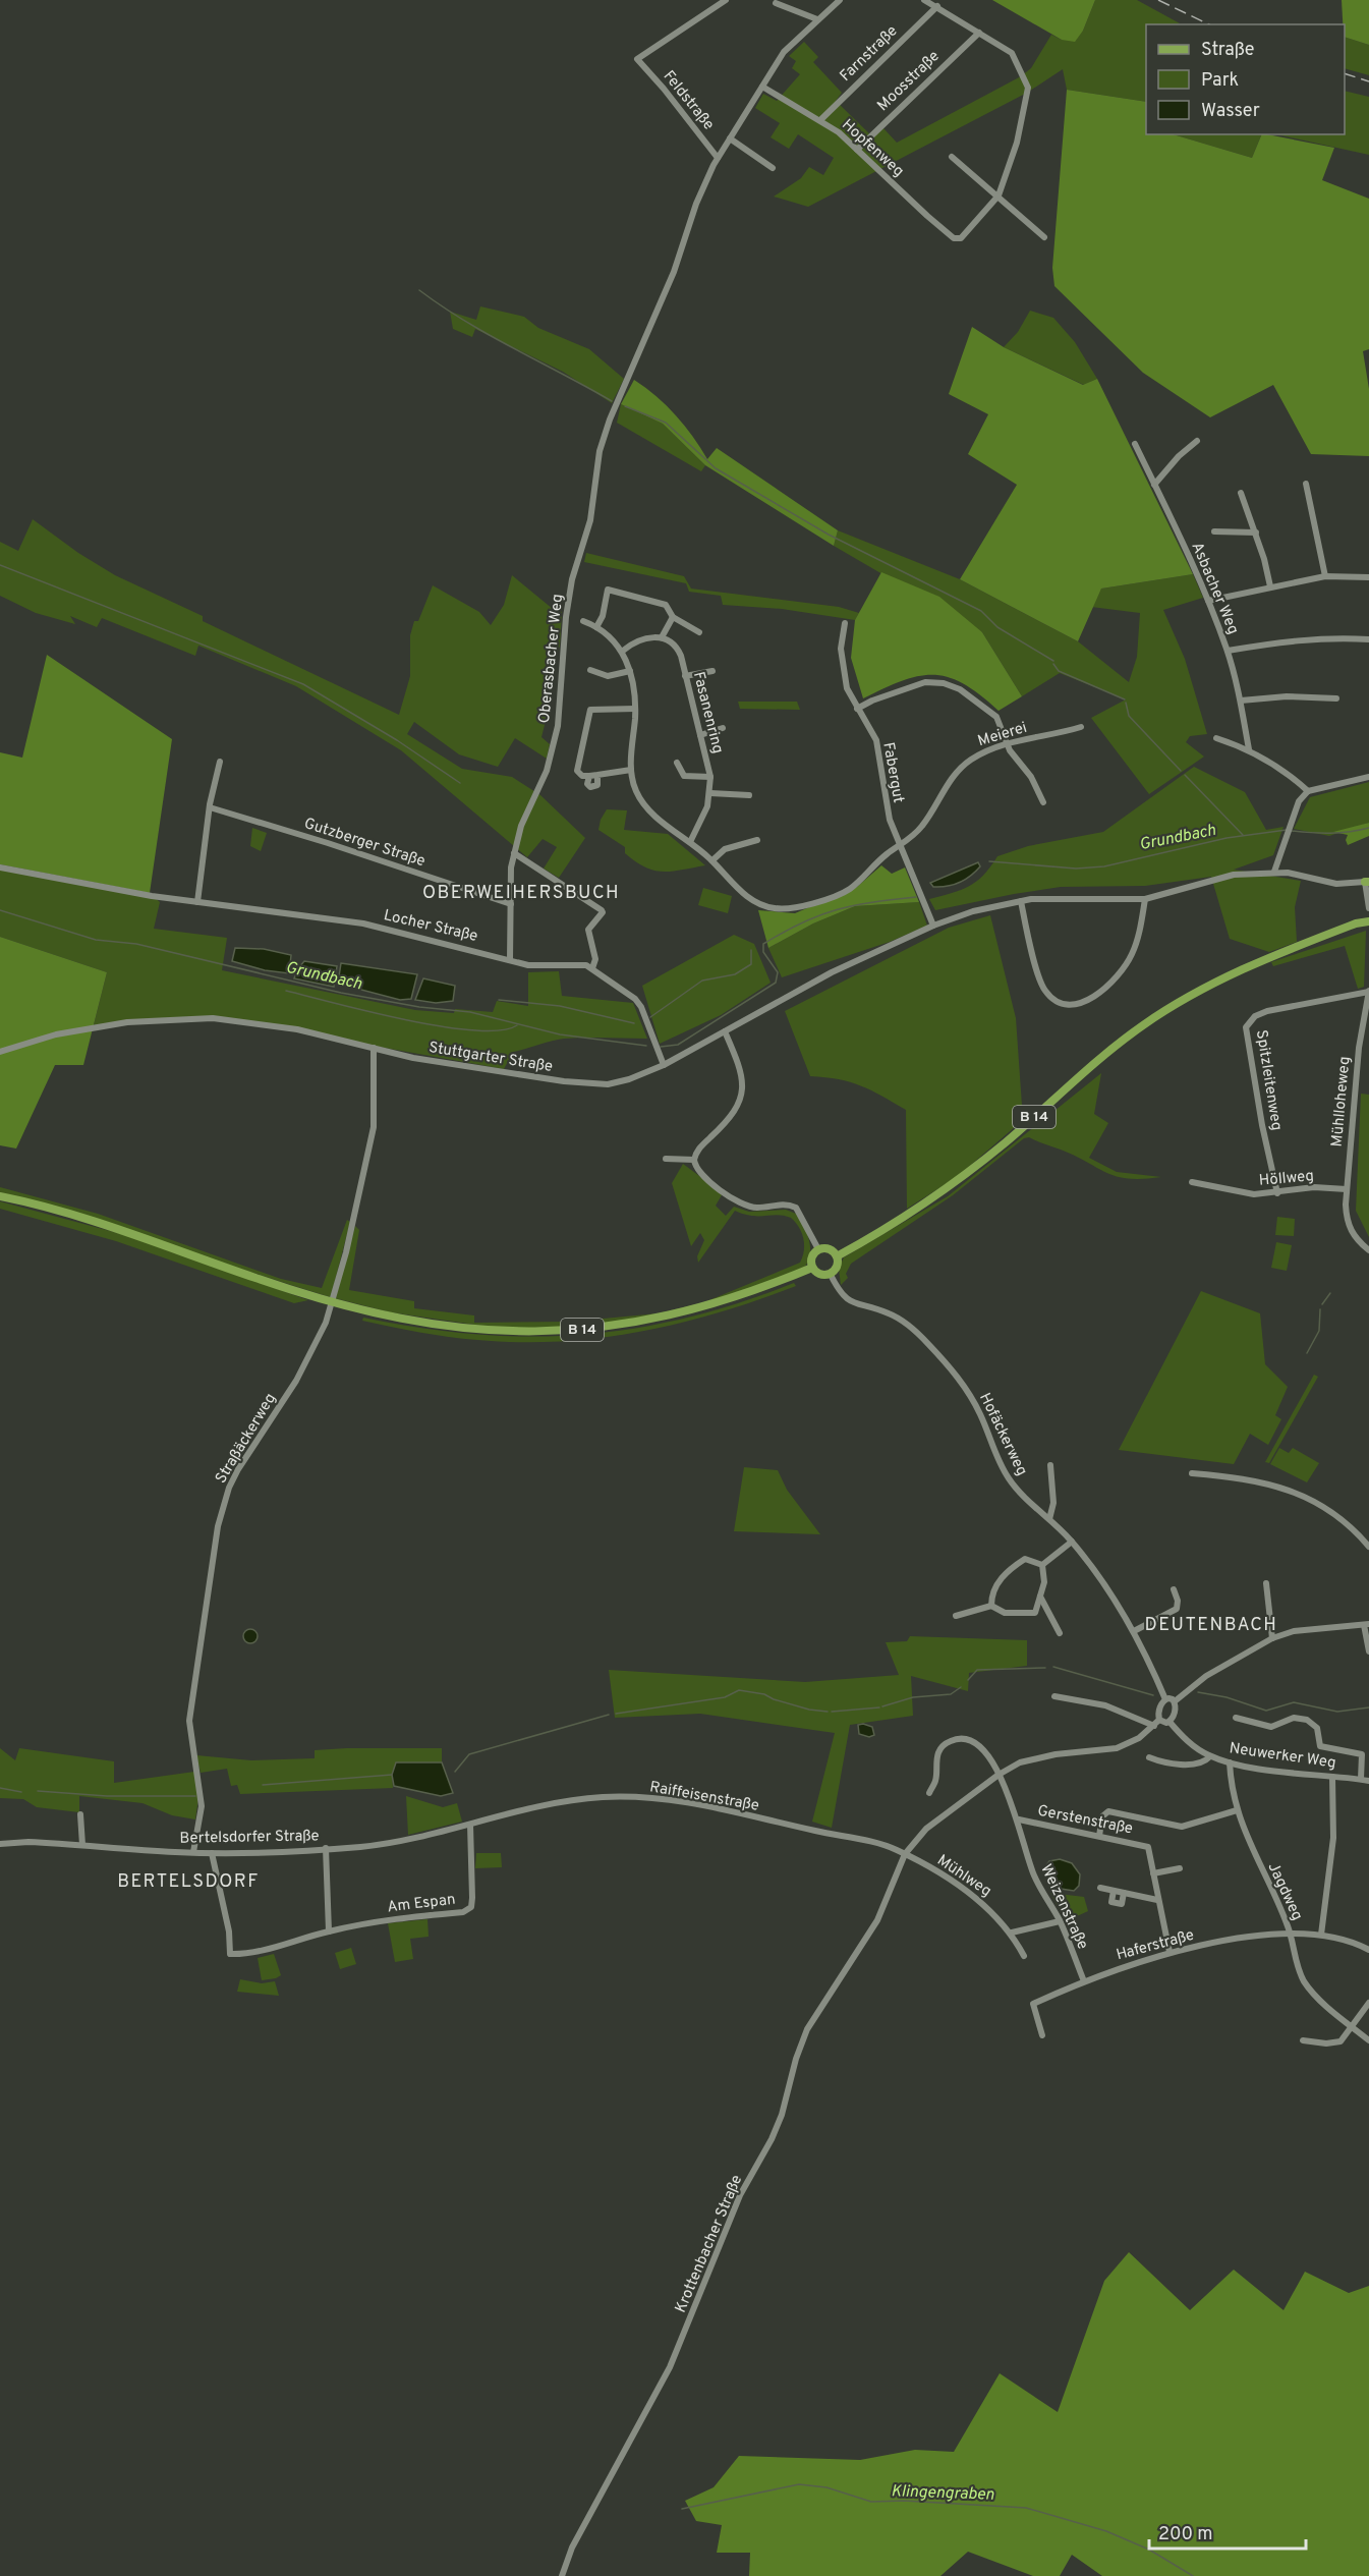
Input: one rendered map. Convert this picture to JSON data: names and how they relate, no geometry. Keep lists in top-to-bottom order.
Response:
{
  "streets": {
    "main road": ["B 14"],
    "street": [
      "Farnstraße",
      "Moosstraße",
      "Feldstraße",
      "Hopfenweg",
      "Asbacher Weg",
      "Oberasbacher Weg",
      "Fasanenring",
      "Meierei",
      "Fabergut",
      "Gutzberger Straße",
      "Locher Straße",
      "Stuttgarter Straße",
      "Spitzleitenweg",
      "Mühlloheweg",
      "Höllweg",
      "Hofäckerweg",
      "Straßäckerweg",
      "Neuwerker Weg",
      "Raiffeisenstraße",
      "Gerstenstraße",
      "Bertelsdorfer Straße",
      "Mühlweg",
      "Jagdweg",
      "Am Espan",
      "Weizenstraße",
      "Haferstraße",
      "Krottenbacher Straße"
    ]
  },
  "crossings": [
    ["Farnstraße", "Hopfenweg"],
    ["Moosstraße", "Hopfenweg"],
    ["Feldstraße", "Oberasbacher Weg"],
    ["Hopfenweg", "Oberasbacher Weg"],
    ["Oberasbacher Weg", "Gutzberger Straße"],
    ["Oberasbacher Weg", "Locher Straße"],
    ["Meierei", "Fabergut"],
    ["Fabergut", "Stuttgarter Straße"],
    ["Stuttgarter Straße", "Straßäckerweg"],
    ["Spitzleitenweg", "Mühlloheweg"],
    ["Spitzleitenweg", "Höllweg"],
    ["Mühlloheweg", "Höllweg"],
    ["B 14", "Hofäckerweg"],
    ["Straßäckerweg", "Bertelsdorfer Straße"],
    ["Neuwerker Weg", "Jagdweg"],
    ["Raiffeisenstraße", "Bertelsdorfer Straße"],
    ["Raiffeisenstraße", "Mühlweg"],
    ["Raiffeisenstraße", "Krottenbacher Straße"],
    ["Gerstenstraße", "Weizenstraße"],
    ["Gerstenstraße", "Haferstraße"],
    ["Bertelsdorfer Straße", "Am Espan"],
    ["Mühlweg", "Krottenbacher Straße"],
    ["Jagdweg", "Haferstraße"],
    ["Weizenstraße", "Haferstraße"],
    ["Weizenstraße", "Krottenbacher Straße"]
  ],
  "districts": ["OBERWEIHERSBUCH", "DEUTENBACH", "BERTELSDORF"],
  "water": ["Grundbach", "Klingengraben"],
  "legend": ["Straße", "Park", "Wasser"],
  "scale_bar": "200 m"
}
